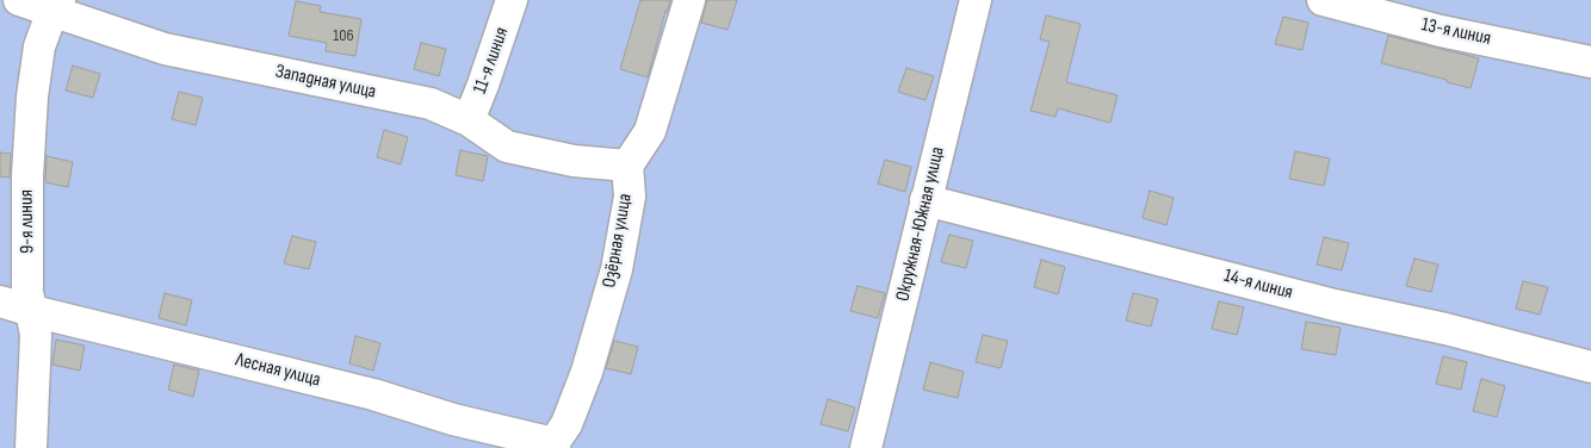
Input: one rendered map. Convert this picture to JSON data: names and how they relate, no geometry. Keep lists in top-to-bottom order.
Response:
{
  "streets": {
    "street": [
      "13-я линия",
      "11-я линия",
      "Западная улица",
      "9-я линия",
      "Окружная-Южная улица",
      "Озёрная улица",
      "14-я линия",
      "Лесная улица"
    ]
  },
  "crossings": [
    ["11-я линия", "Западная улица"],
    ["Западная улица", "9-я линия"],
    ["Западная улица", "Озёрная улица"],
    ["9-я линия", "Лесная улица"],
    ["Окружная-Южная улица", "14-я линия"],
    ["Озёрная улица", "Лесная улица"]
  ],
  "house_numbers": ["106"]
}
